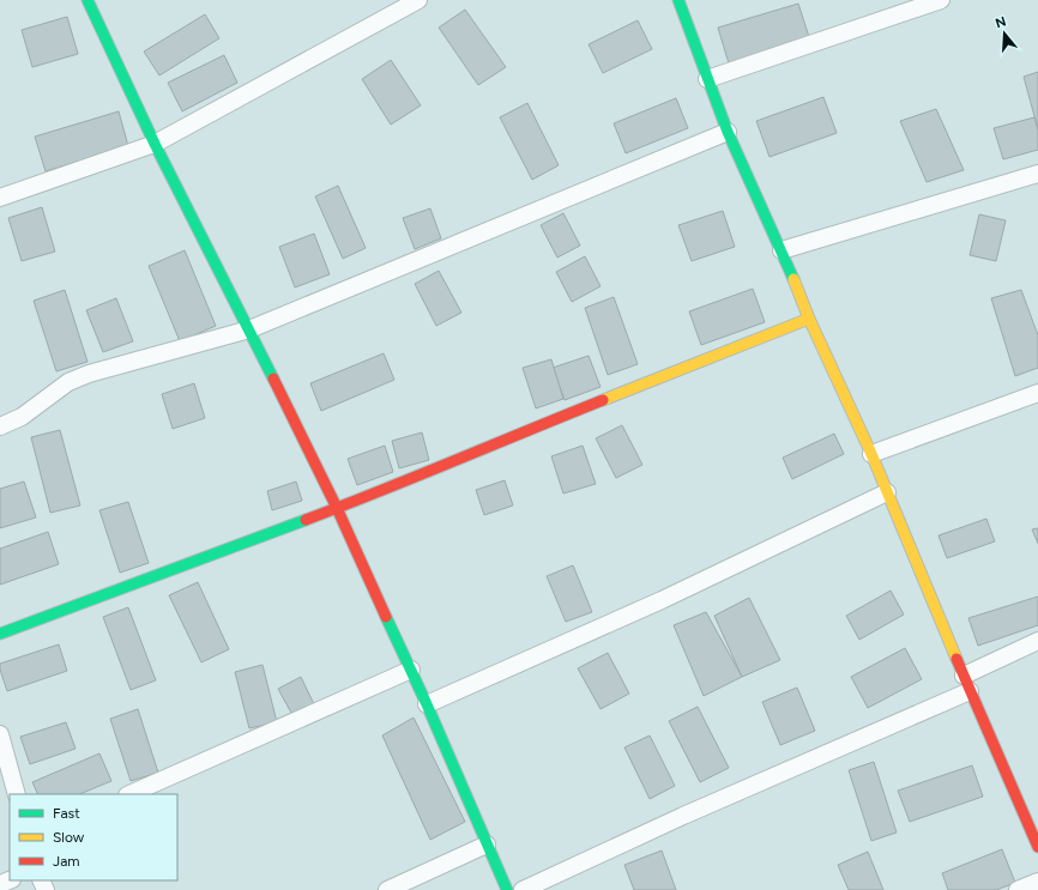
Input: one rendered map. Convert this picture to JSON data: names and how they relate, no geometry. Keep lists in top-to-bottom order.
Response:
{
  "legend": ["Fast", "Slow", "Jam"],
  "north": "top"
}
